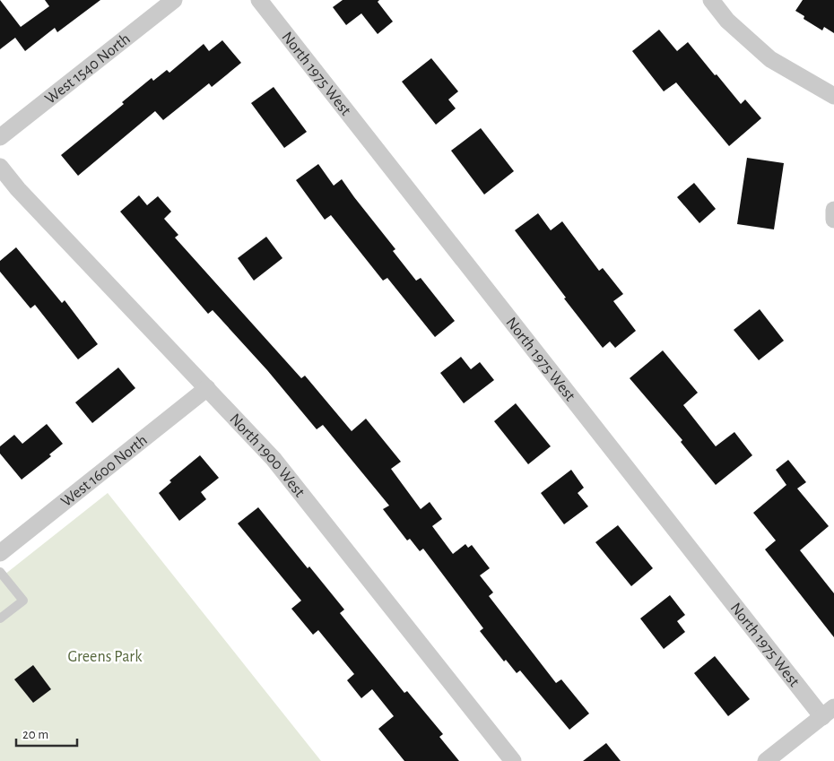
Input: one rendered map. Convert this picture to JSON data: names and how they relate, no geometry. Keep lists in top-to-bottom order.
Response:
{
  "streets": {
    "street": [
      "West 1540 North",
      "North 1975 West",
      "North 1900 West",
      "West 1600 North"
    ]
  },
  "crossings": [
    ["North 1900 West", "West 1600 North"]
  ],
  "parks": ["Greens Park"],
  "scale_bar": "20 m"
}
